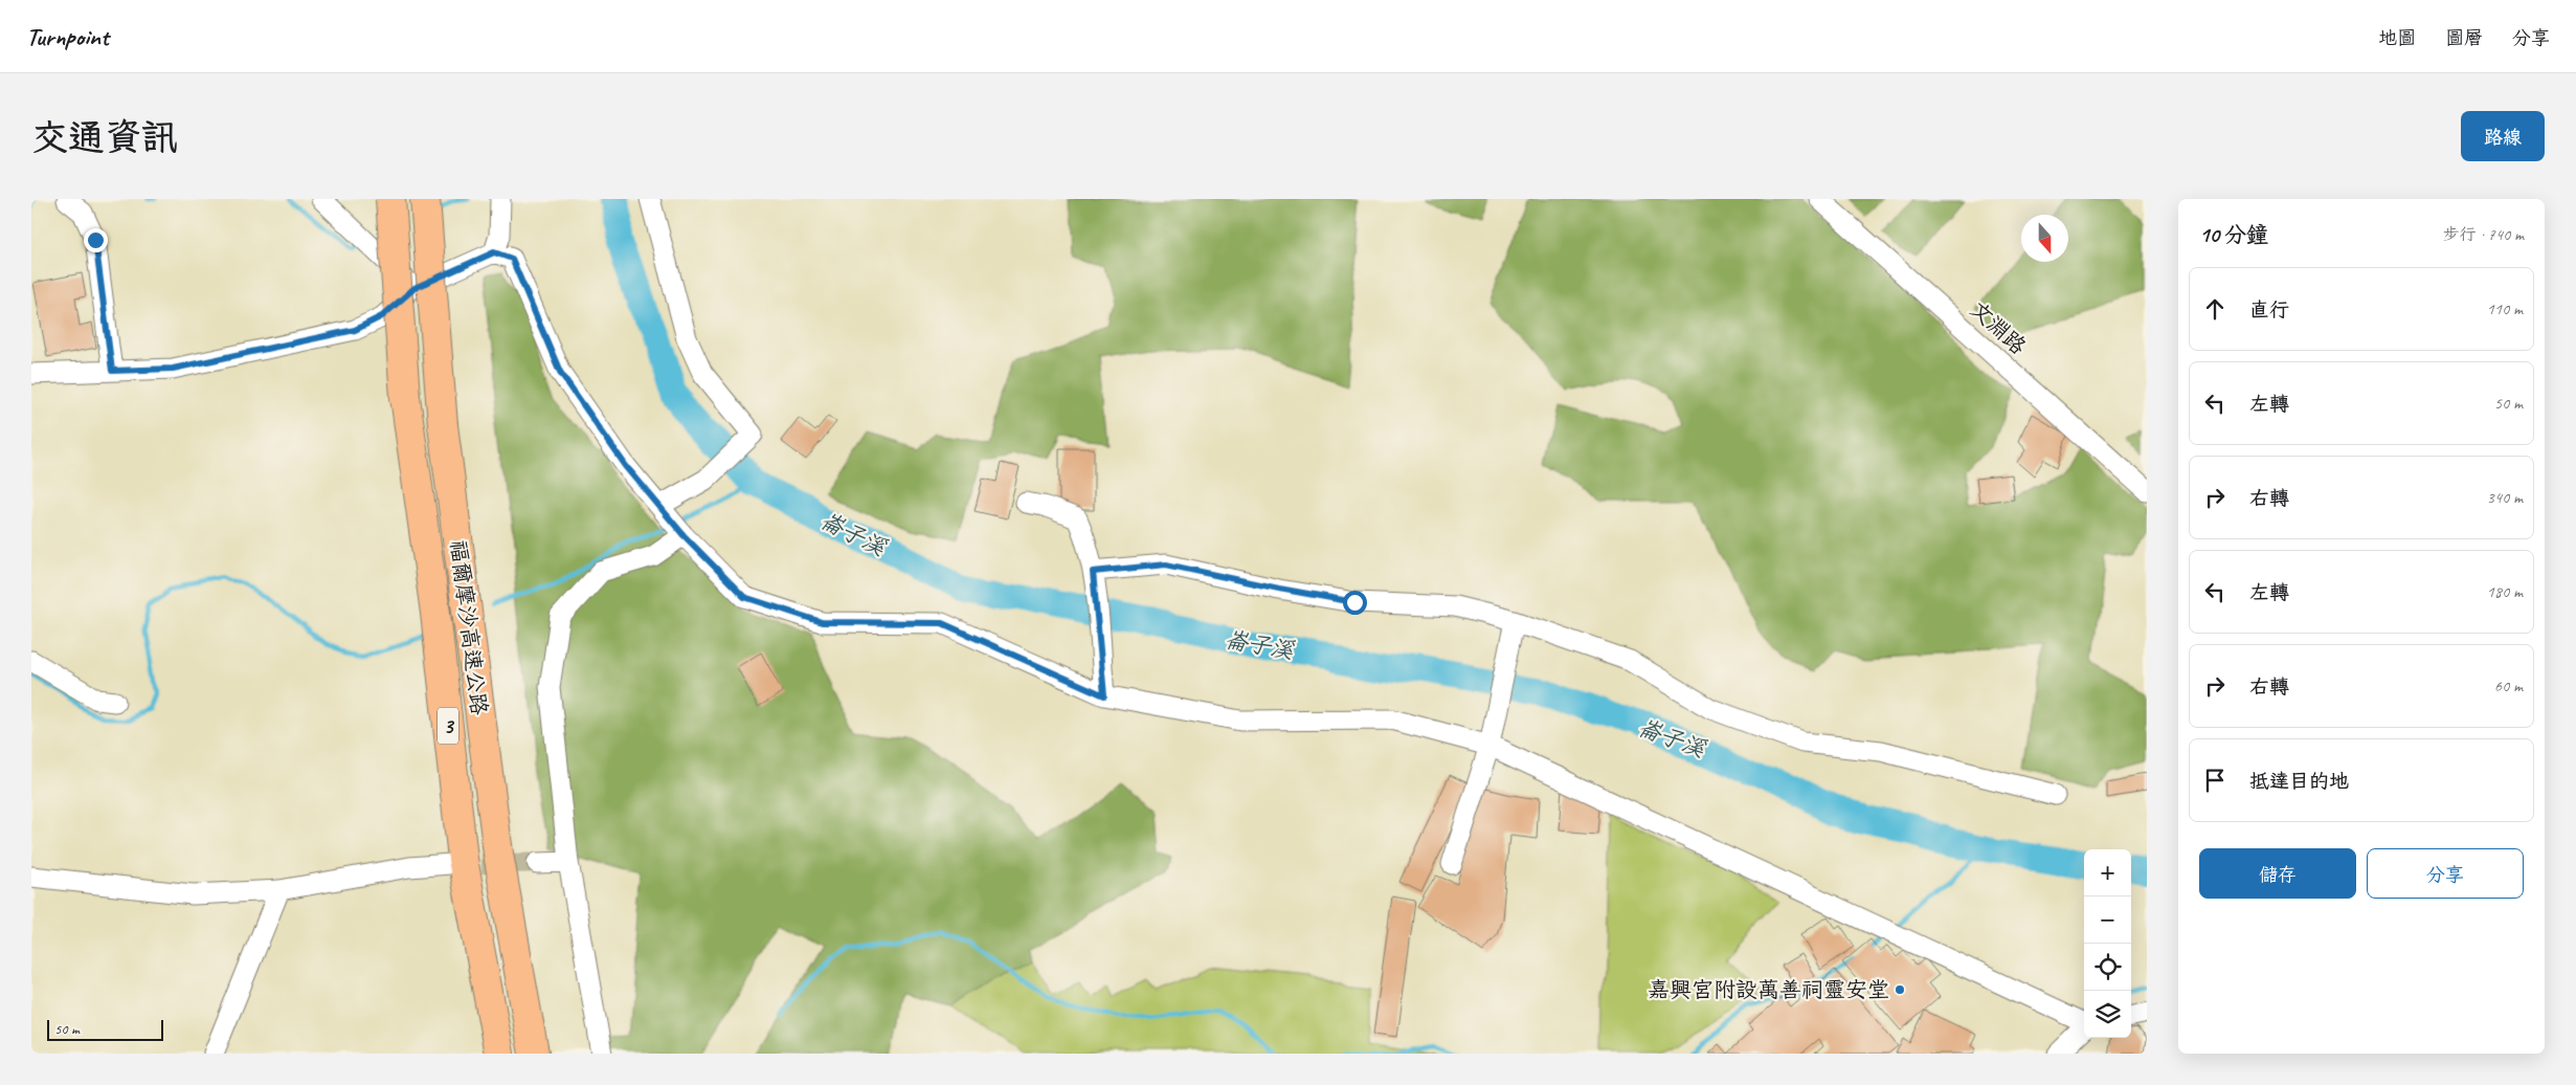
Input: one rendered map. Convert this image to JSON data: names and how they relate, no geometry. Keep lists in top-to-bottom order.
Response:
{
  "streets": {
    "highway": ["福爾摩沙高速公路", "3"],
    "street": ["文淵路"]
  },
  "water": ["崙子溪"],
  "places": ["嘉興宮附設萬善祠靈安堂"],
  "scale_bar": "50 m",
  "north": "bottom",
  "page": {
    "header": "Turnpoint",
    "nav": ["地圖", "圖層", "分享"],
    "buttons": [
      "路線",
      ["儲存", "分享"]
    ],
    "title": "交通資訊",
    "heading": ["10 分鐘", "步行 · 740 m"],
    "list": [
      ["直行", "110 m"],
      ["左轉", "50 m"],
      ["右轉", "340 m"],
      ["左轉", "180 m"],
      ["右轉", "60 m"],
      "抵達目的地"
    ],
    "map_buttons": ["+", "−"],
    "scale": "50 m"
  }
}
